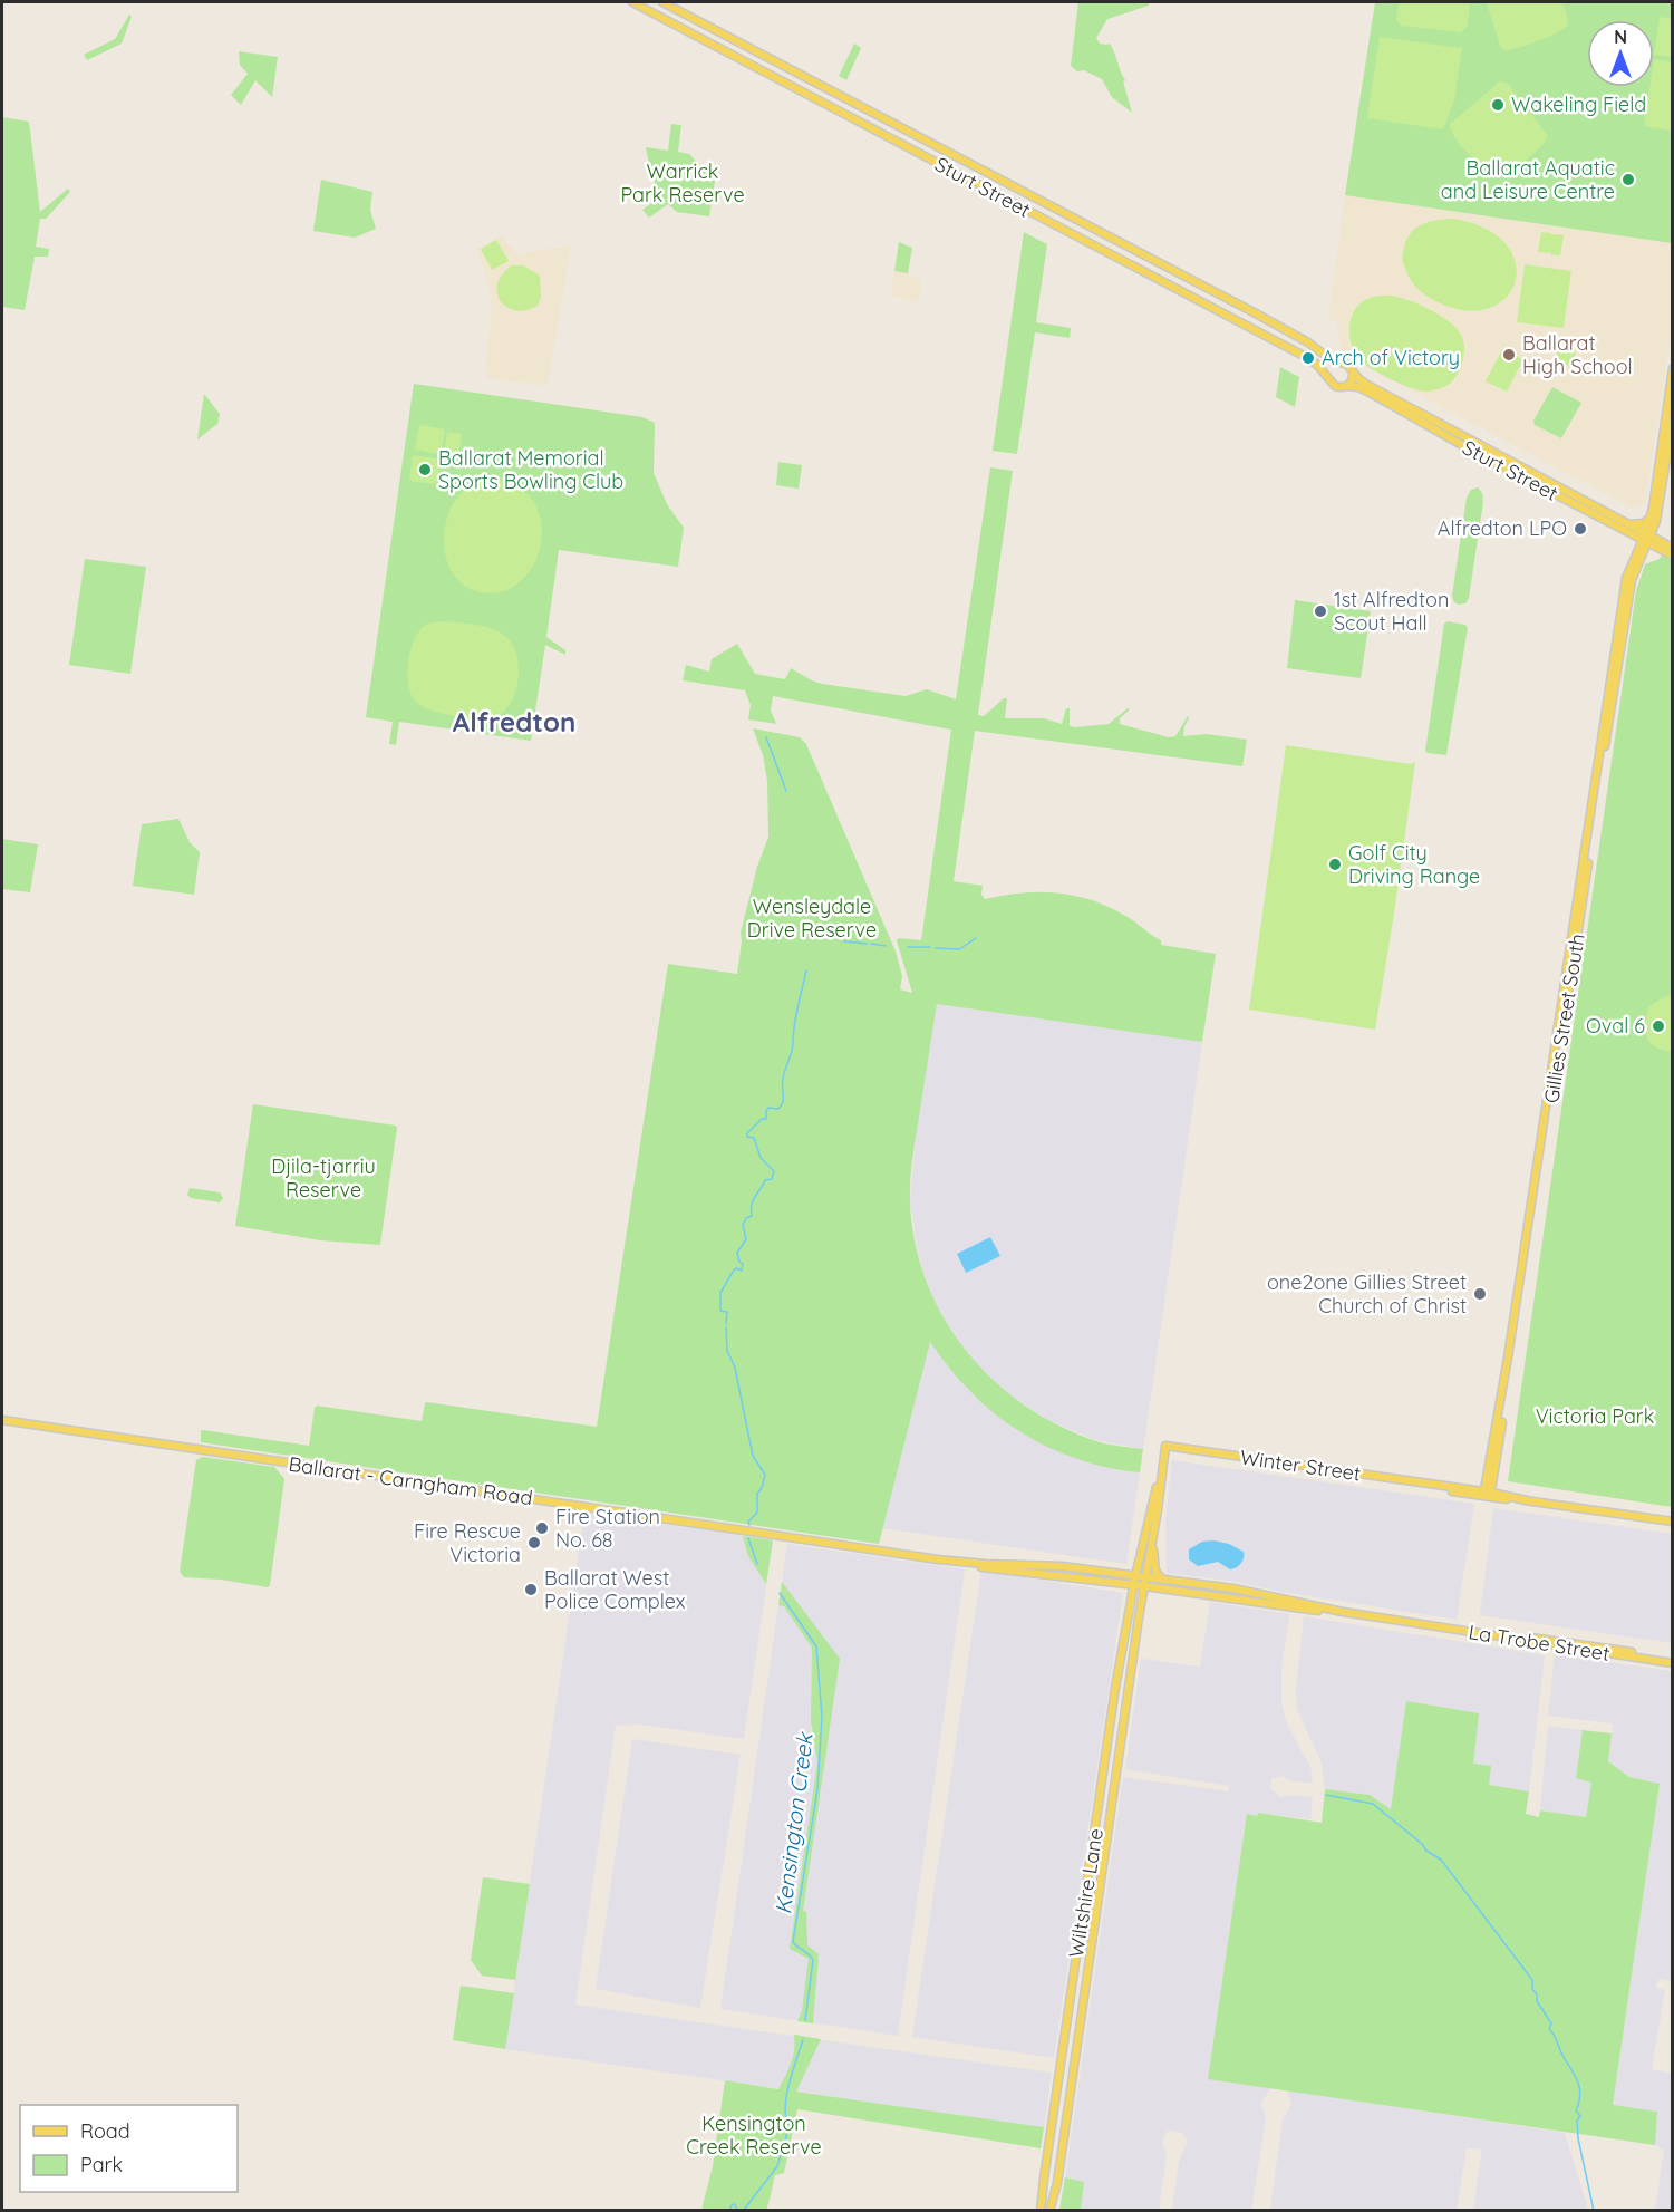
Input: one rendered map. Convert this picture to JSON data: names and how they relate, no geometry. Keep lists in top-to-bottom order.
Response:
{
  "streets": {
    "main road": [
      "Sturt Street",
      "Gillies Street South",
      "Winter Street",
      "Ballarat - Carngham Road",
      "La Trobe Street",
      "Wiltshire Lane"
    ]
  },
  "crossings": [
    ["Sturt Street", "Gillies Street South"],
    ["Gillies Street South", "Winter Street"],
    ["Winter Street", "Wiltshire Lane"],
    ["Ballarat - Carngham Road", "La Trobe Street"],
    ["Ballarat - Carngham Road", "Wiltshire Lane"],
    ["La Trobe Street", "Wiltshire Lane"]
  ],
  "districts": ["Alfredton"],
  "water": ["Kensington Creek"],
  "parks": [
    "Warrick Park Reserve",
    "Wensleydale Drive Reserve",
    "Djila-tjarriu Reserve",
    "Victoria Park",
    "Kensington Creek Reserve"
  ],
  "places": [
    "Wakeling Field",
    "Ballarat Aquatic and Leisure Centre",
    "Ballarat High School",
    "Arch of Victory",
    "Ballarat Memorial Sports Bowling Club",
    "Alfredton LPO",
    "1st Alfredton Scout Hall",
    "Golf City Driving Range",
    "Oval 6",
    "one2one Gillies Street Church of Christ",
    "Fire Station No. 68",
    "Fire Rescue Victoria",
    "Ballarat West Police Complex"
  ],
  "legend": ["Road", "Park"],
  "north": "top"
}
